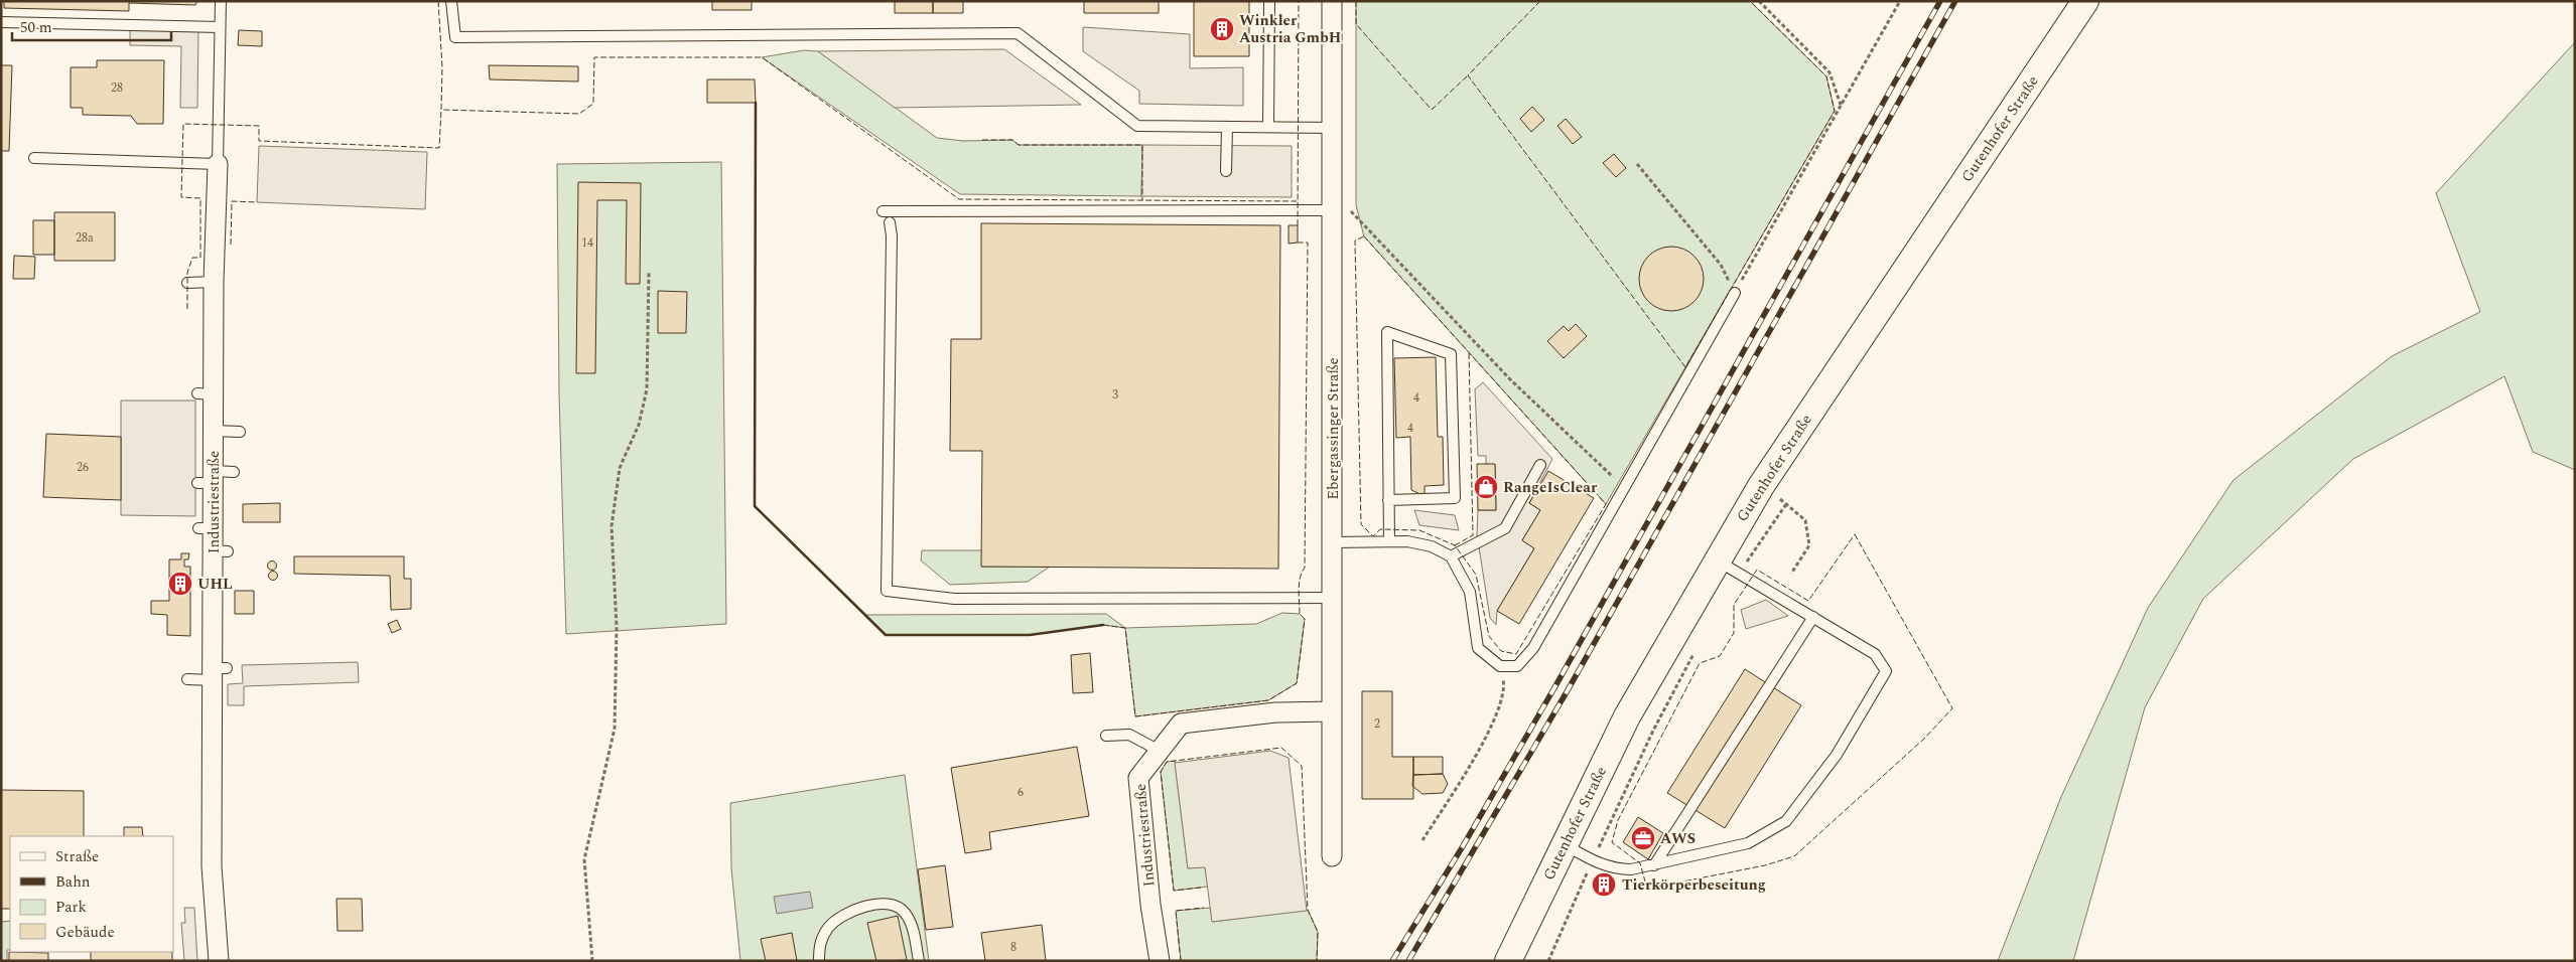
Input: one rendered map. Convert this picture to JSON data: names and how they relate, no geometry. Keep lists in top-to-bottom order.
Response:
{
  "streets": {
    "street": ["Gutenhofer Straße", "Ebergassinger Straße", "Industriestraße"]
  },
  "crossings": [
    ["Ebergassinger Straße", "Industriestraße"]
  ],
  "places": {
    "building": ["Winkler Austria GmbH", "UHL", "Tierkörperbeseitung"],
    "shop": ["RangeIsClear"],
    "office": ["AWS"]
  },
  "house_numbers": [
    "28",
    "28a",
    "14",
    "3",
    "4",
    "4",
    "26",
    "2",
    "6",
    "8"
  ],
  "legend": [
    "Straße",
    "Bahn",
    "Park",
    "Gebäude"
  ],
  "scale_bar": "50 m"
}
